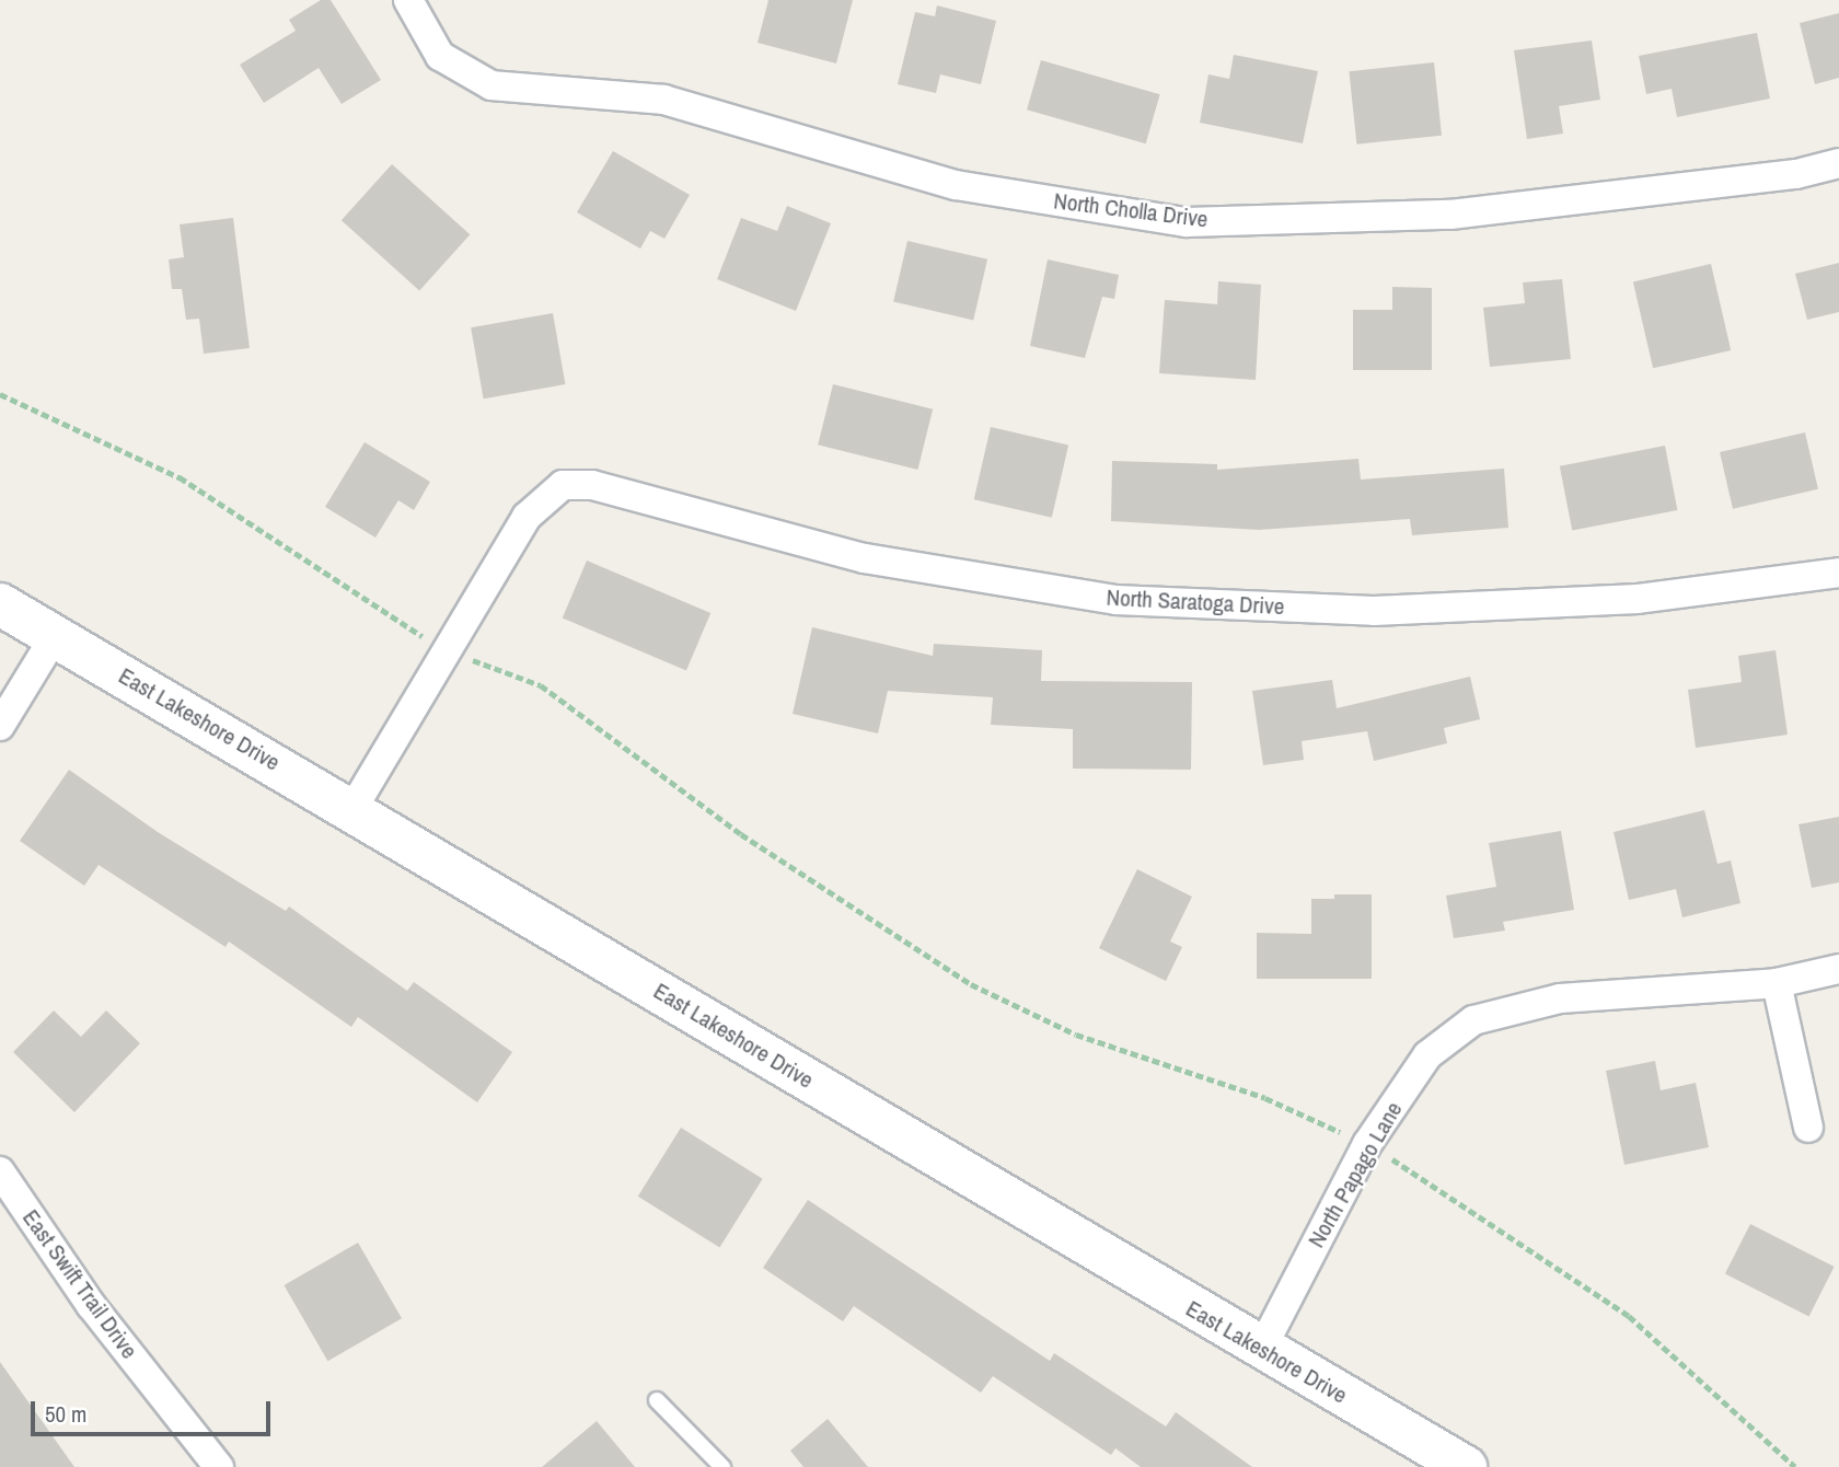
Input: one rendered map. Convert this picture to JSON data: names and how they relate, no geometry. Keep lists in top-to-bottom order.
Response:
{
  "streets": {
    "main road": ["East Lakeshore Drive"],
    "street": [
      "North Cholla Drive",
      "North Saratoga Drive",
      "North Papago Lane",
      "East Swift Trail Drive"
    ]
  },
  "crossings": [
    ["East Lakeshore Drive", "North Papago Lane"]
  ],
  "scale_bar": "50 m"
}
